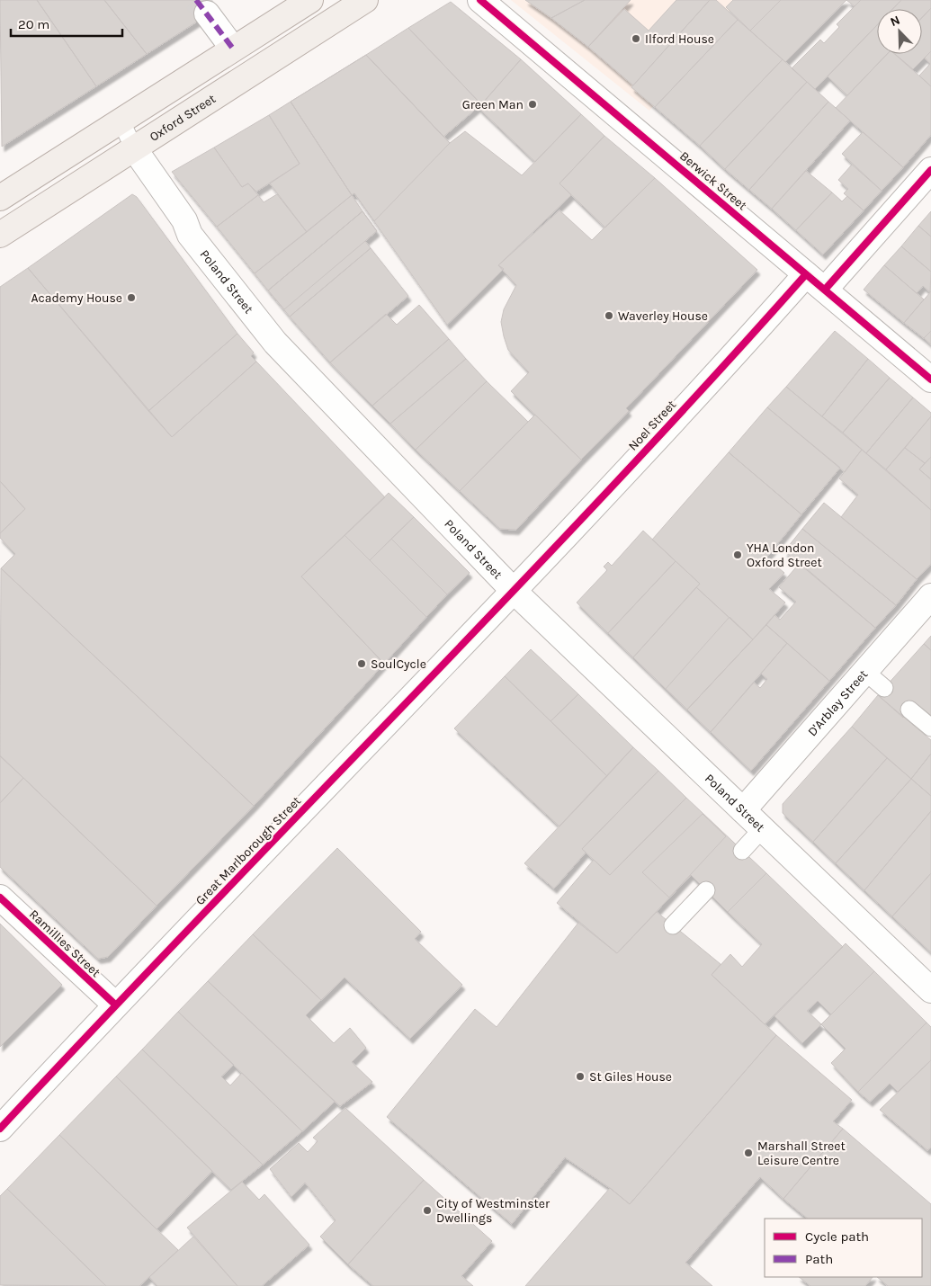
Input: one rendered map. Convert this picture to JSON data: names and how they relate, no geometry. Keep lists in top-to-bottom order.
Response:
{
  "streets": {
    "main road": ["Oxford Street"],
    "street": [
      "Berwick Street",
      "Poland Street",
      "Noel Street",
      "D'Arblay Street",
      "Great Marlborough Street",
      "Ramillies Street"
    ]
  },
  "crossings": [
    ["Oxford Street", "Poland Street"],
    ["Berwick Street", "Noel Street"],
    ["Poland Street", "Noel Street"],
    ["Poland Street", "D'Arblay Street"],
    ["Poland Street", "Great Marlborough Street"],
    ["Noel Street", "Great Marlborough Street"],
    ["Great Marlborough Street", "Ramillies Street"]
  ],
  "places": [
    "Ilford House",
    "Green Man",
    "Academy House",
    "Waverley House",
    "YHA London Oxford Street",
    "SoulCycle",
    "St Giles House",
    "Marshall Street Leisure Centre",
    "City of Westminster Dwellings"
  ],
  "legend": ["Cycle path", "Path"],
  "scale_bar": "20 m",
  "north": "top left"
}
